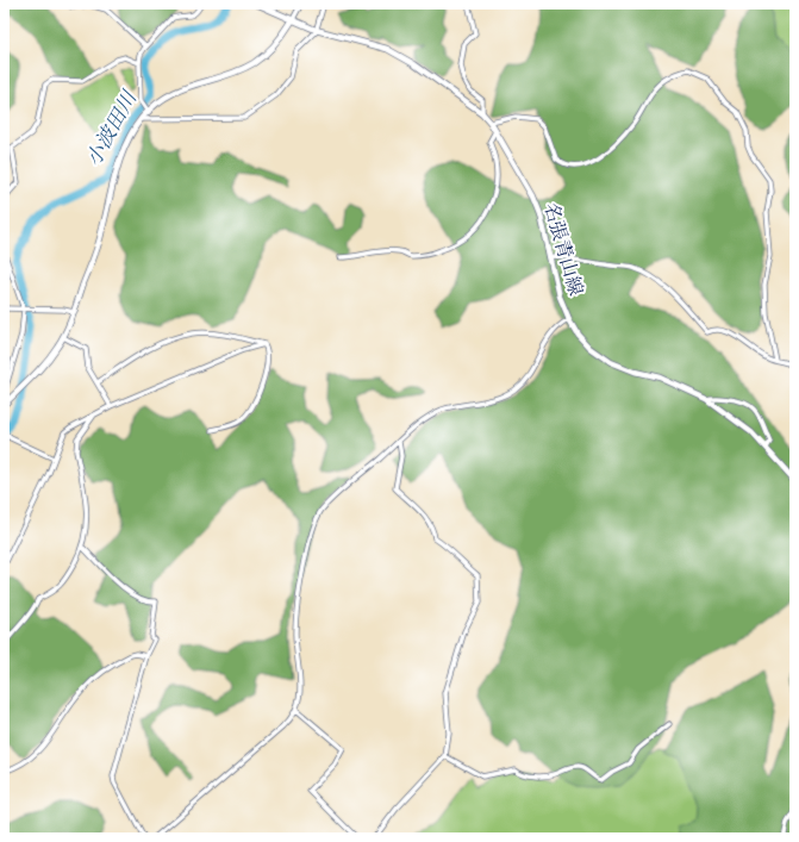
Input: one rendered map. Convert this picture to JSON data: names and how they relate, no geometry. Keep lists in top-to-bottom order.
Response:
{
  "streets": {
    "main road": ["名張青山線"]
  },
  "water": ["小波田川"]
}
